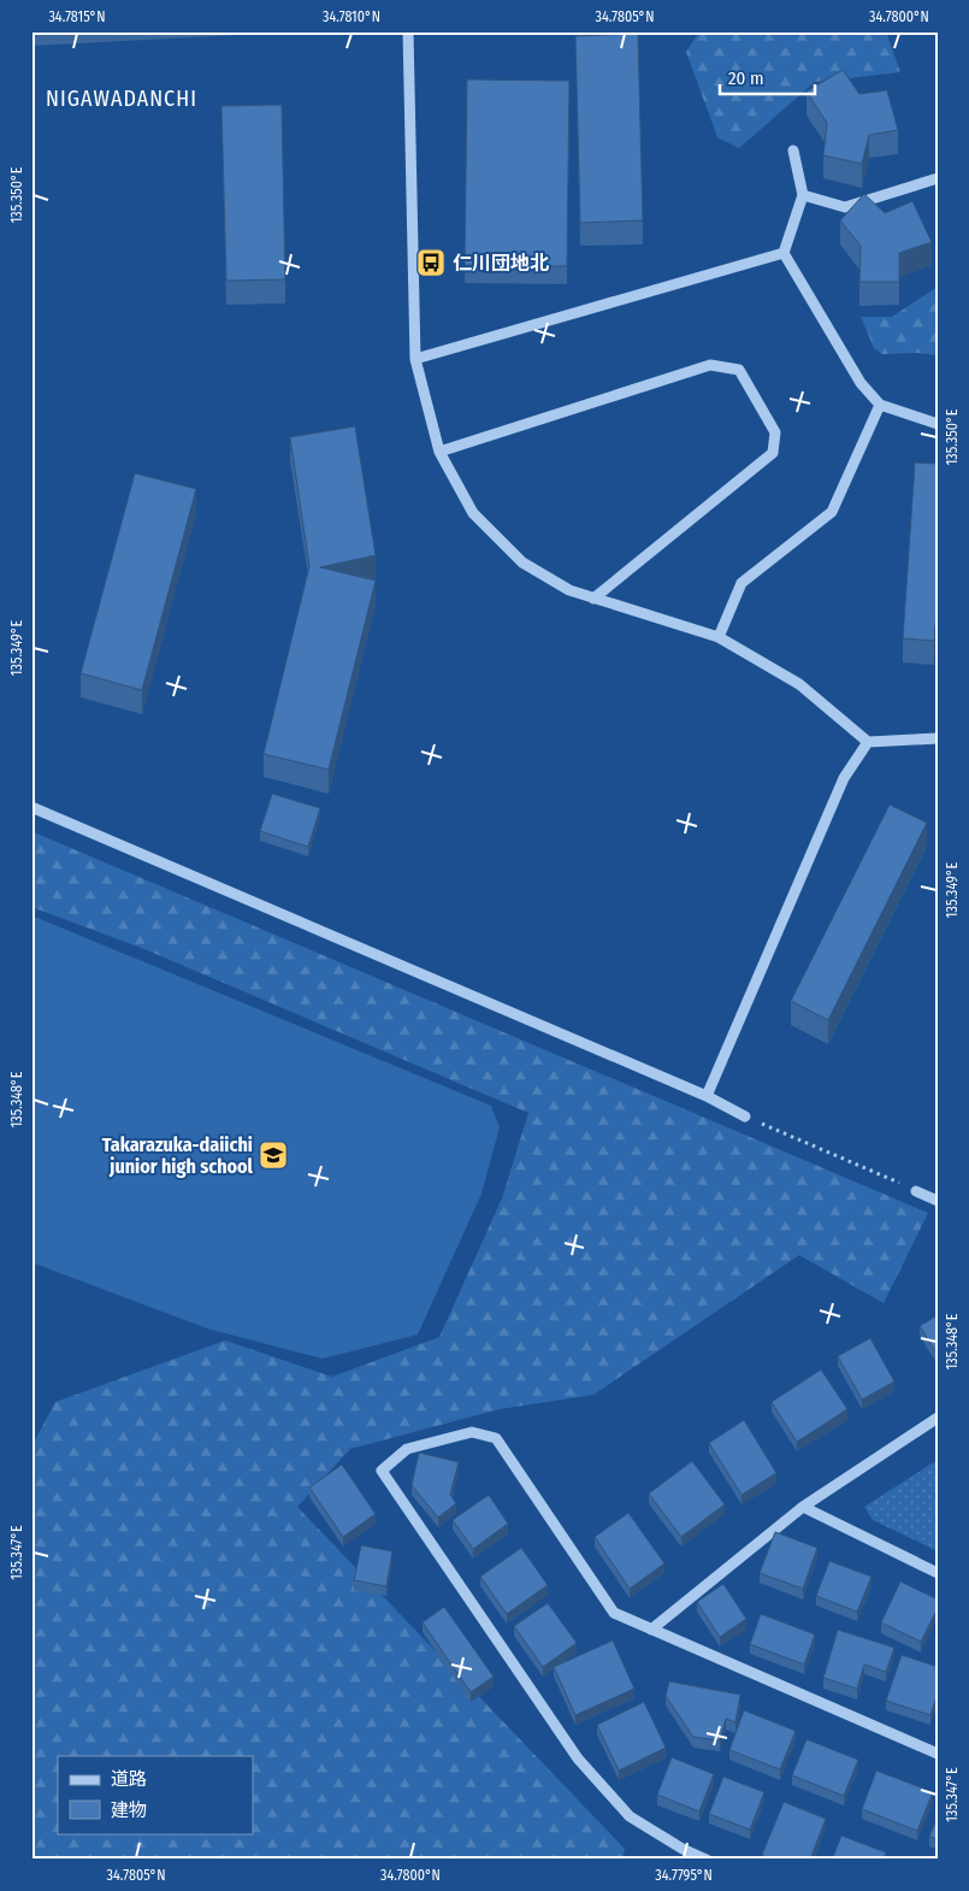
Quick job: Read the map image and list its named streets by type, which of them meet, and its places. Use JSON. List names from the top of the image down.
{
  "districts": ["NIGAWADANCHI"],
  "places": {
    "bus stop": ["仁川団地北"],
    "school or university": ["Takarazuka-daiichi junior high school"]
  },
  "legend": ["道路", "建物"],
  "scale_bar": "20 m",
  "coordinates": [
    "34.7815°N",
    "34.7810°N",
    "34.7805°N",
    "34.7800°N",
    "135.350°E",
    "135.349°E",
    "135.348°E",
    "135.347°E",
    "34.7795°N"
  ]
}
